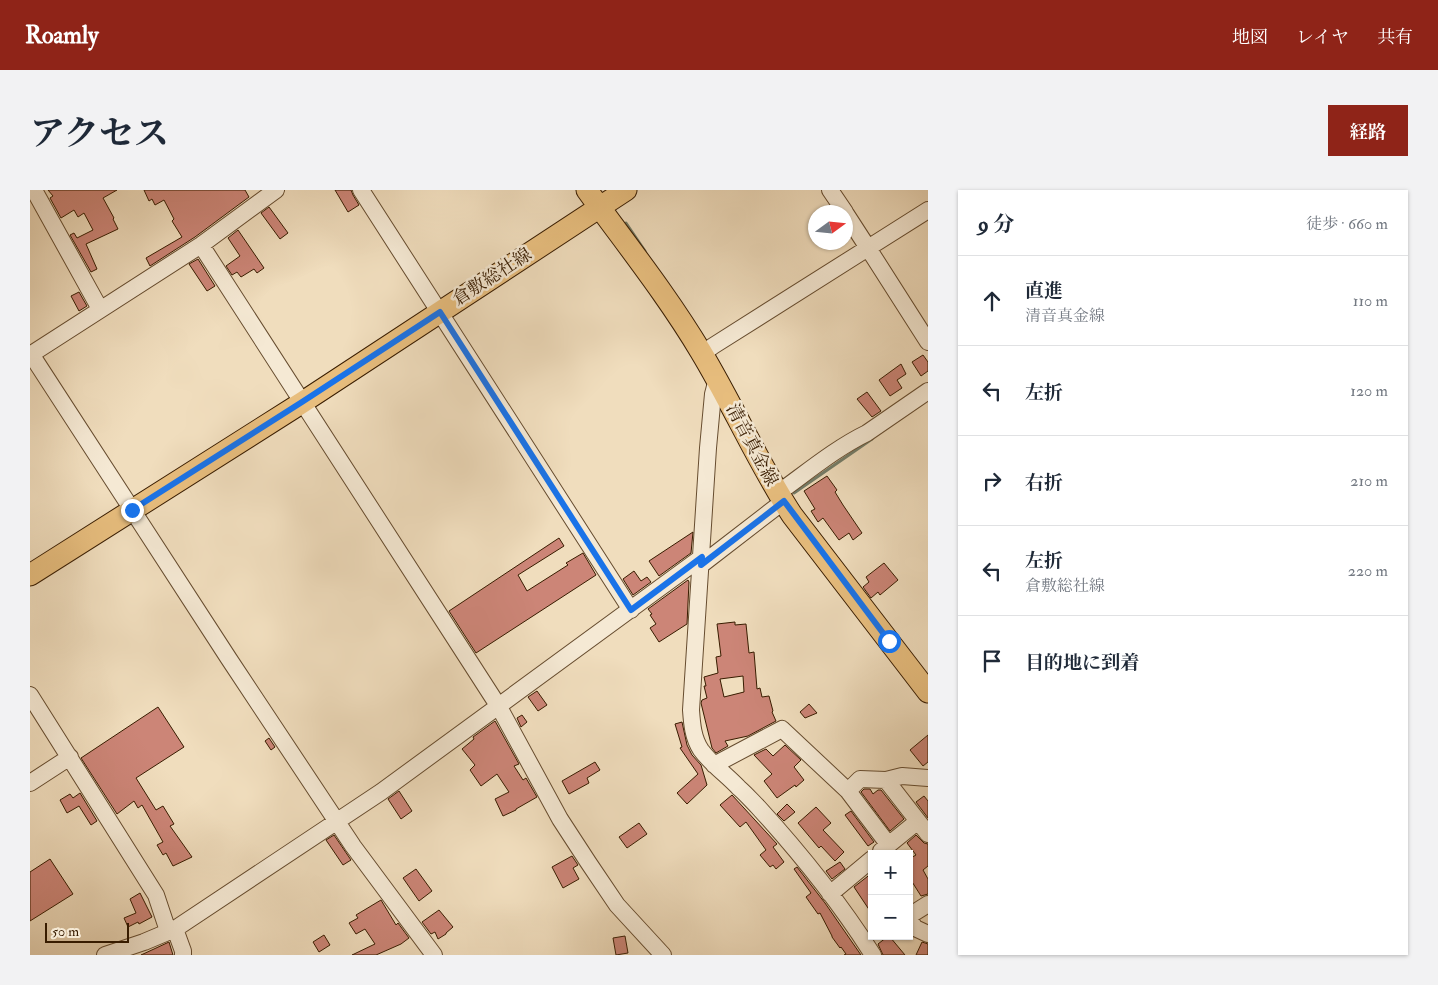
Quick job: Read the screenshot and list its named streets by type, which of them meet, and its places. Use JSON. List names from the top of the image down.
{
  "streets": {
    "main road": ["倉敷総社線", "清音真金線"]
  },
  "crossings": [
    ["倉敷総社線", "清音真金線"]
  ],
  "scale_bar": "50 m",
  "north": "right",
  "page": {
    "header": "Roamly",
    "nav": ["地図", "レイヤ", "共有"],
    "title": "アクセス",
    "buttons": "経路",
    "heading": ["9 分", "徒歩 · 660 m"],
    "list": [
      ["直進", "清音真金線", "110 m"],
      ["左折", "120 m"],
      ["右折", "210 m"],
      ["左折", "倉敷総社線", "220 m"],
      "目的地に到着"
    ],
    "map_buttons": ["+", "−"],
    "scale": "50 m"
  }
}
